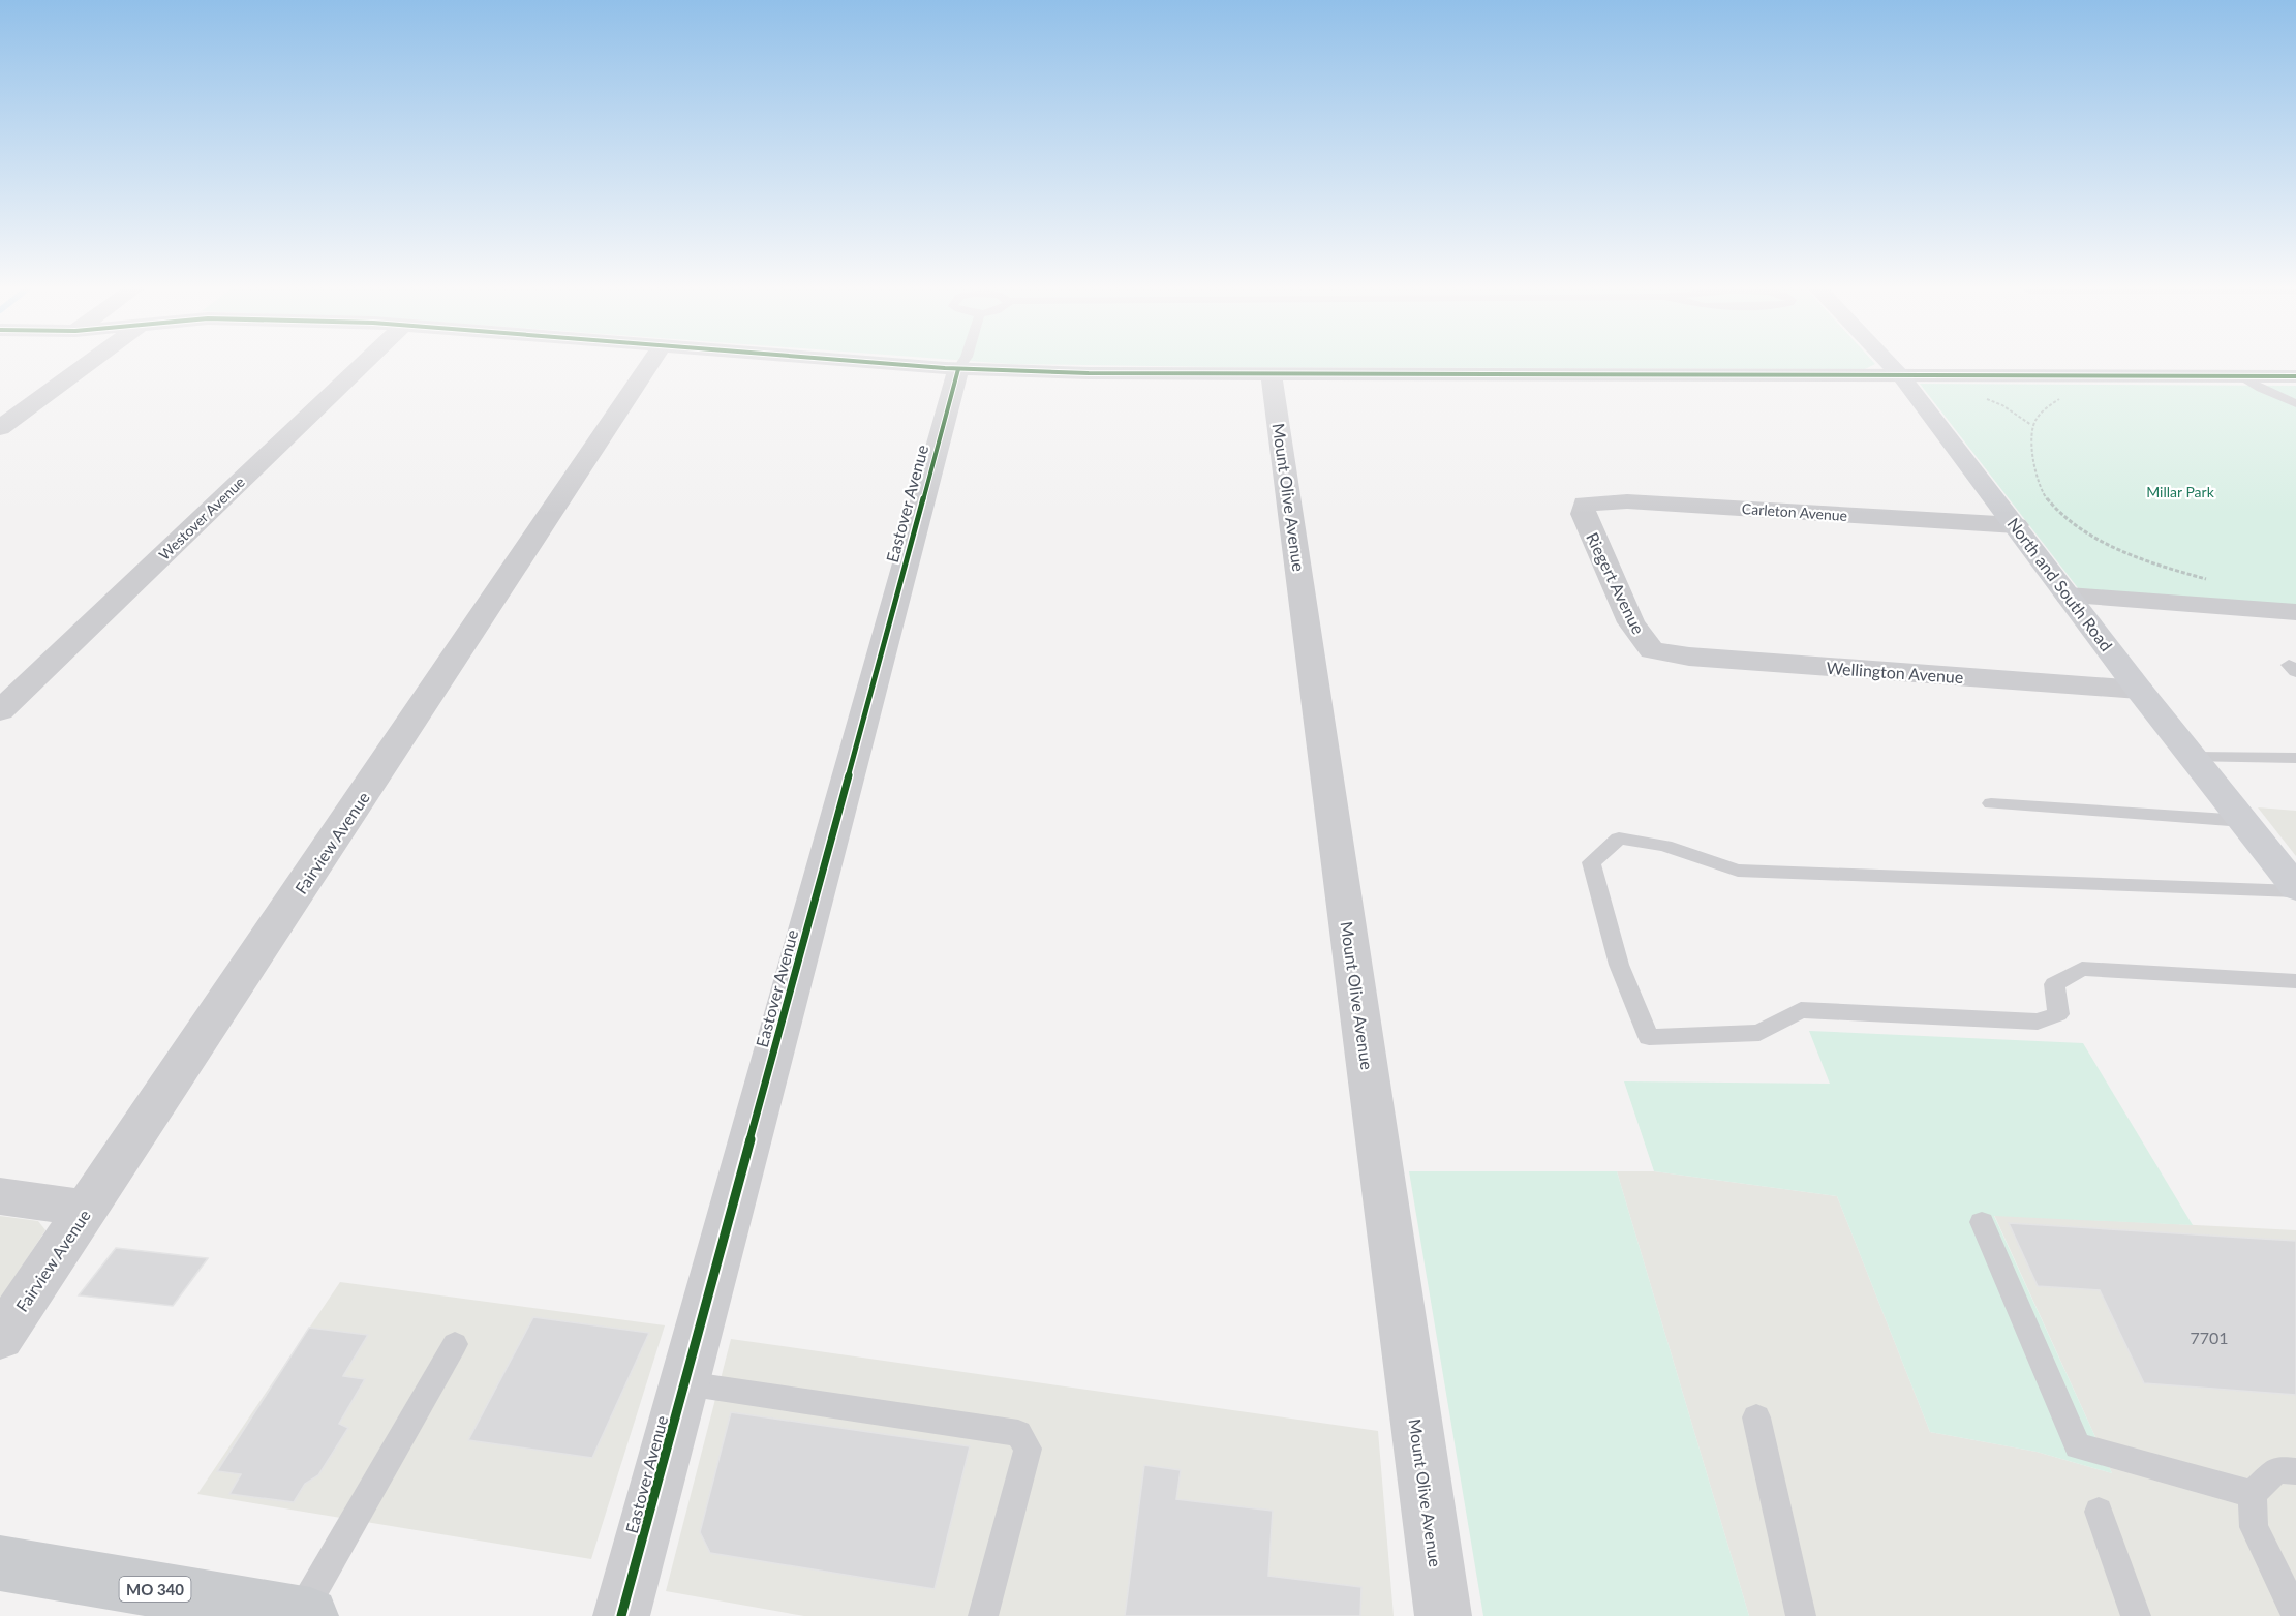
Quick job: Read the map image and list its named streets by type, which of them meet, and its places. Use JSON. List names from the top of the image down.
{
  "streets": {
    "main road": ["MO 340"],
    "street": [
      "Mount Olive Avenue",
      "Eastover Avenue",
      "Carleton Avenue",
      "Westover Avenue",
      "Riegert Avenue",
      "North and South Road",
      "Wellington Avenue",
      "Fairview Avenue"
    ]
  },
  "crossings": [
    ["Carleton Avenue", "Riegert Avenue"],
    ["Carleton Avenue", "North and South Road"],
    ["Riegert Avenue", "Wellington Avenue"],
    ["North and South Road", "Wellington Avenue"]
  ],
  "parks": ["Millar Park"],
  "house_numbers": ["7701"]
}
